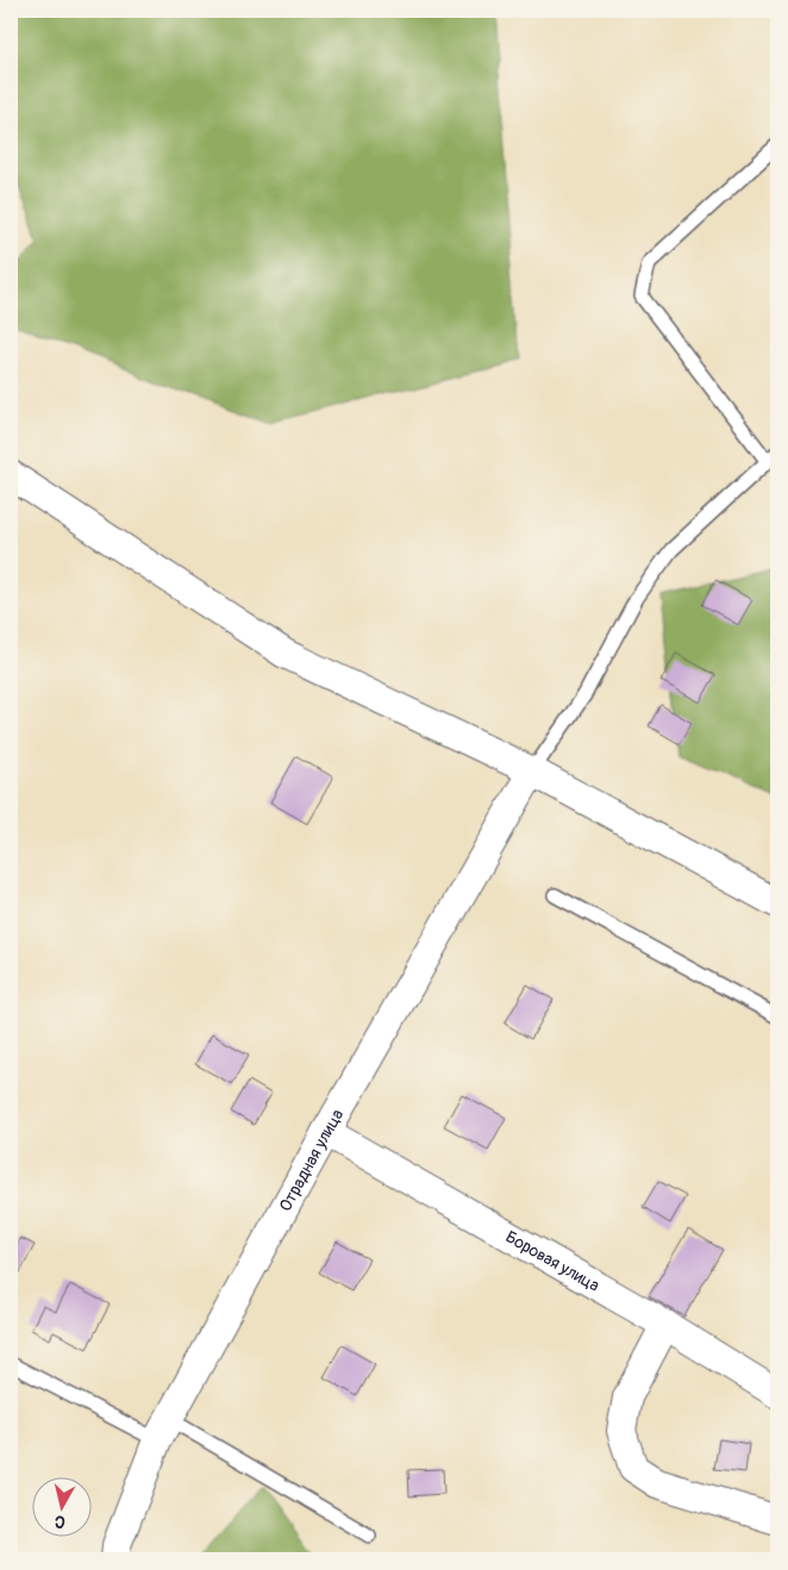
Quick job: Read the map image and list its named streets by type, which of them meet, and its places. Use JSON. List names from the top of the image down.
{
  "streets": {
    "street": ["Отрадная улица", "Боровая улица"]
  },
  "crossings": [
    ["Отрадная улица", "Боровая улица"]
  ],
  "north": "bottom"
}
